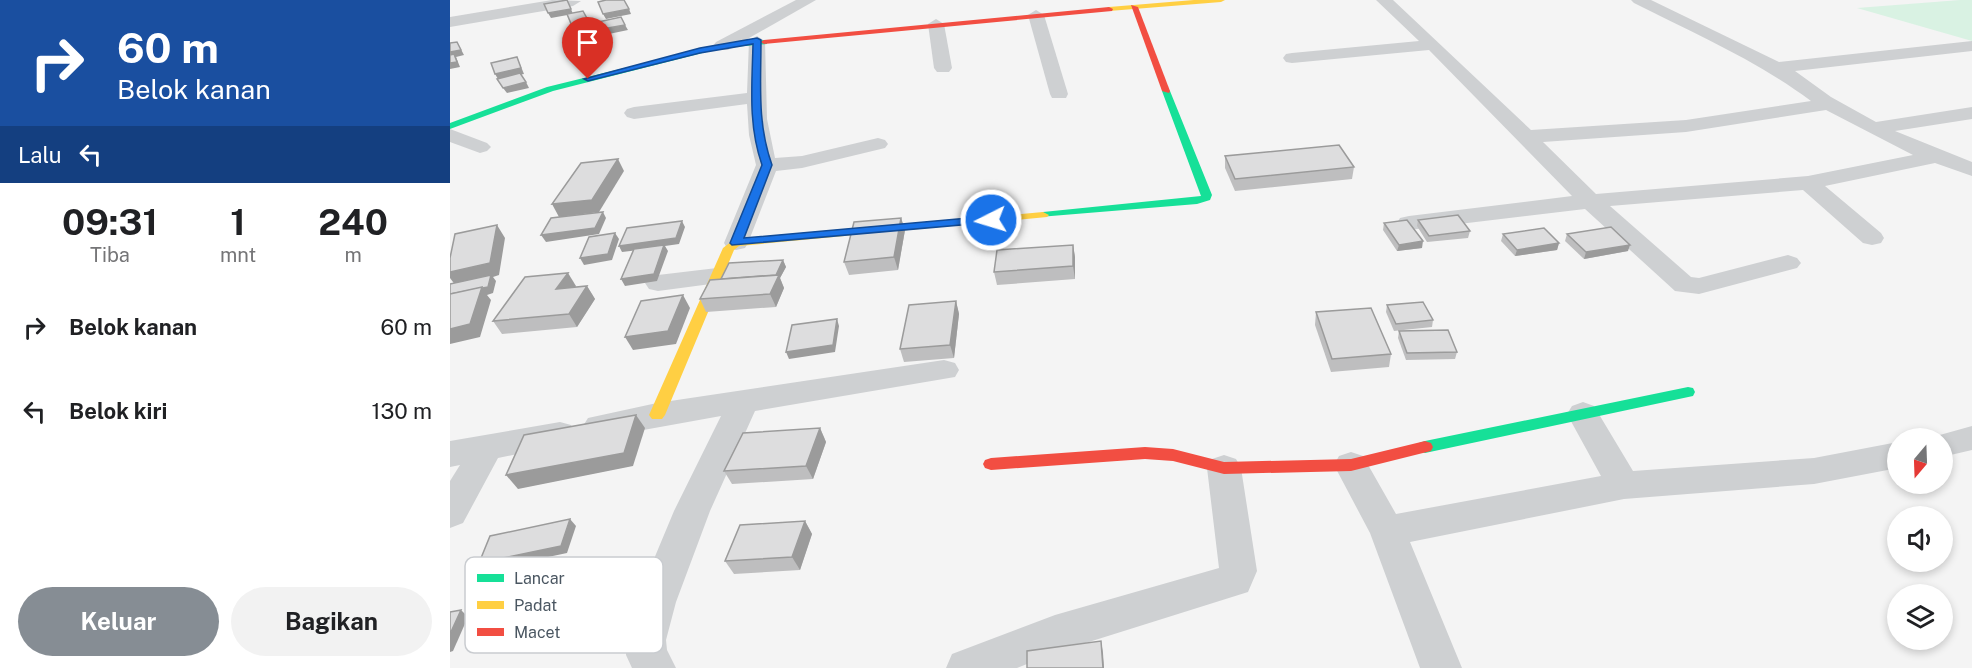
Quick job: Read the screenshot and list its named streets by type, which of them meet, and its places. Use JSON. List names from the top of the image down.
{
  "legend": ["Lancar", "Padat", "Macet"],
  "north": "bottom",
  "page": {
    "turn": ["60 m", "Belok kanan"],
    "then": "Lalu",
    "eta": [
      "09:31",
      "Tiba",
      "1",
      "mnt",
      "240",
      "m"
    ],
    "list": [
      {
        "name": "Belok kanan",
        "value": "60 m"
      },
      {
        "name": "Belok kiri",
        "value": "130 m"
      }
    ],
    "buttons": ["Keluar", "Bagikan"]
  }
}
